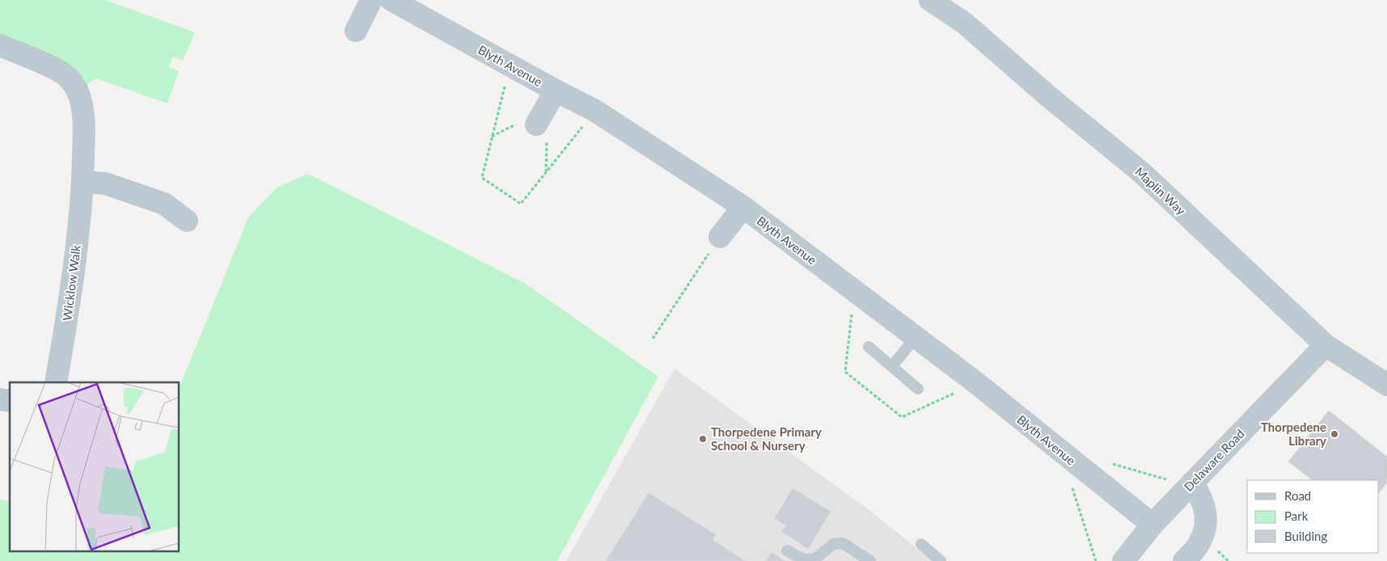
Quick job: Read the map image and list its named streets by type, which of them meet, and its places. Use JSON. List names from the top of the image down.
{
  "streets": {
    "street": [
      "Blyth Avenue",
      "Maplin Way",
      "Wicklow Walk",
      "Delaware Road"
    ]
  },
  "crossings": [
    ["Blyth Avenue", "Delaware Road"],
    ["Maplin Way", "Delaware Road"]
  ],
  "places": ["Thorpedene Library", "Thorpedene Primary School & Nursery"],
  "legend": ["Road", "Park", "Building"]
}
